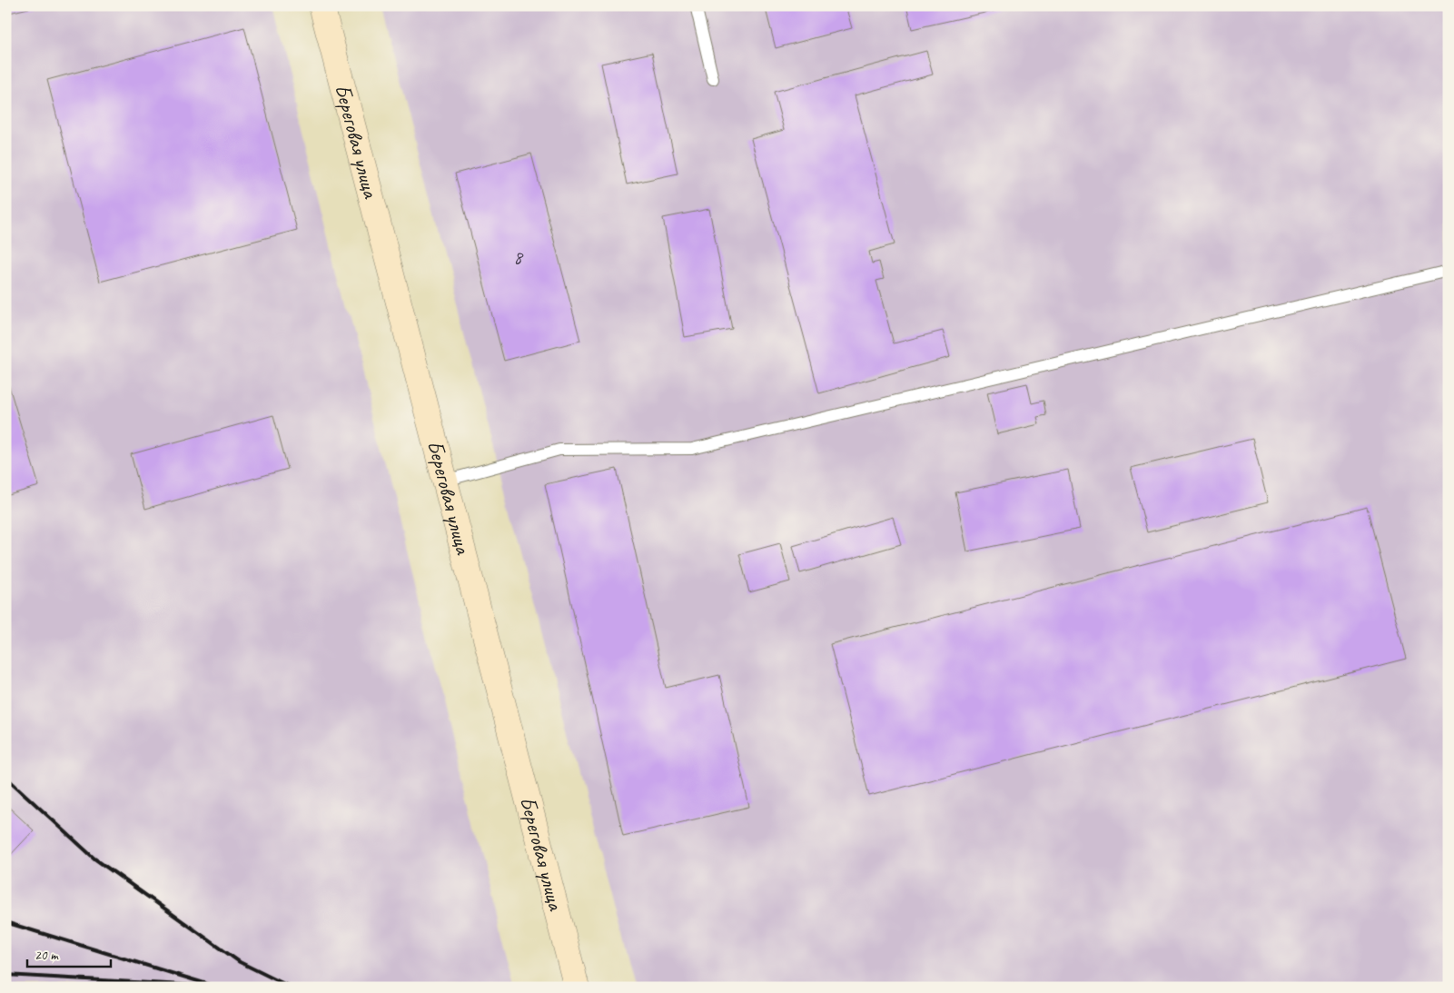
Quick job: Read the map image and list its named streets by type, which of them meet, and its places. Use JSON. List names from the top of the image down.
{
  "streets": {
    "street": ["Береговая улица"]
  },
  "house_numbers": ["8"],
  "scale_bar": "20 m"
}
